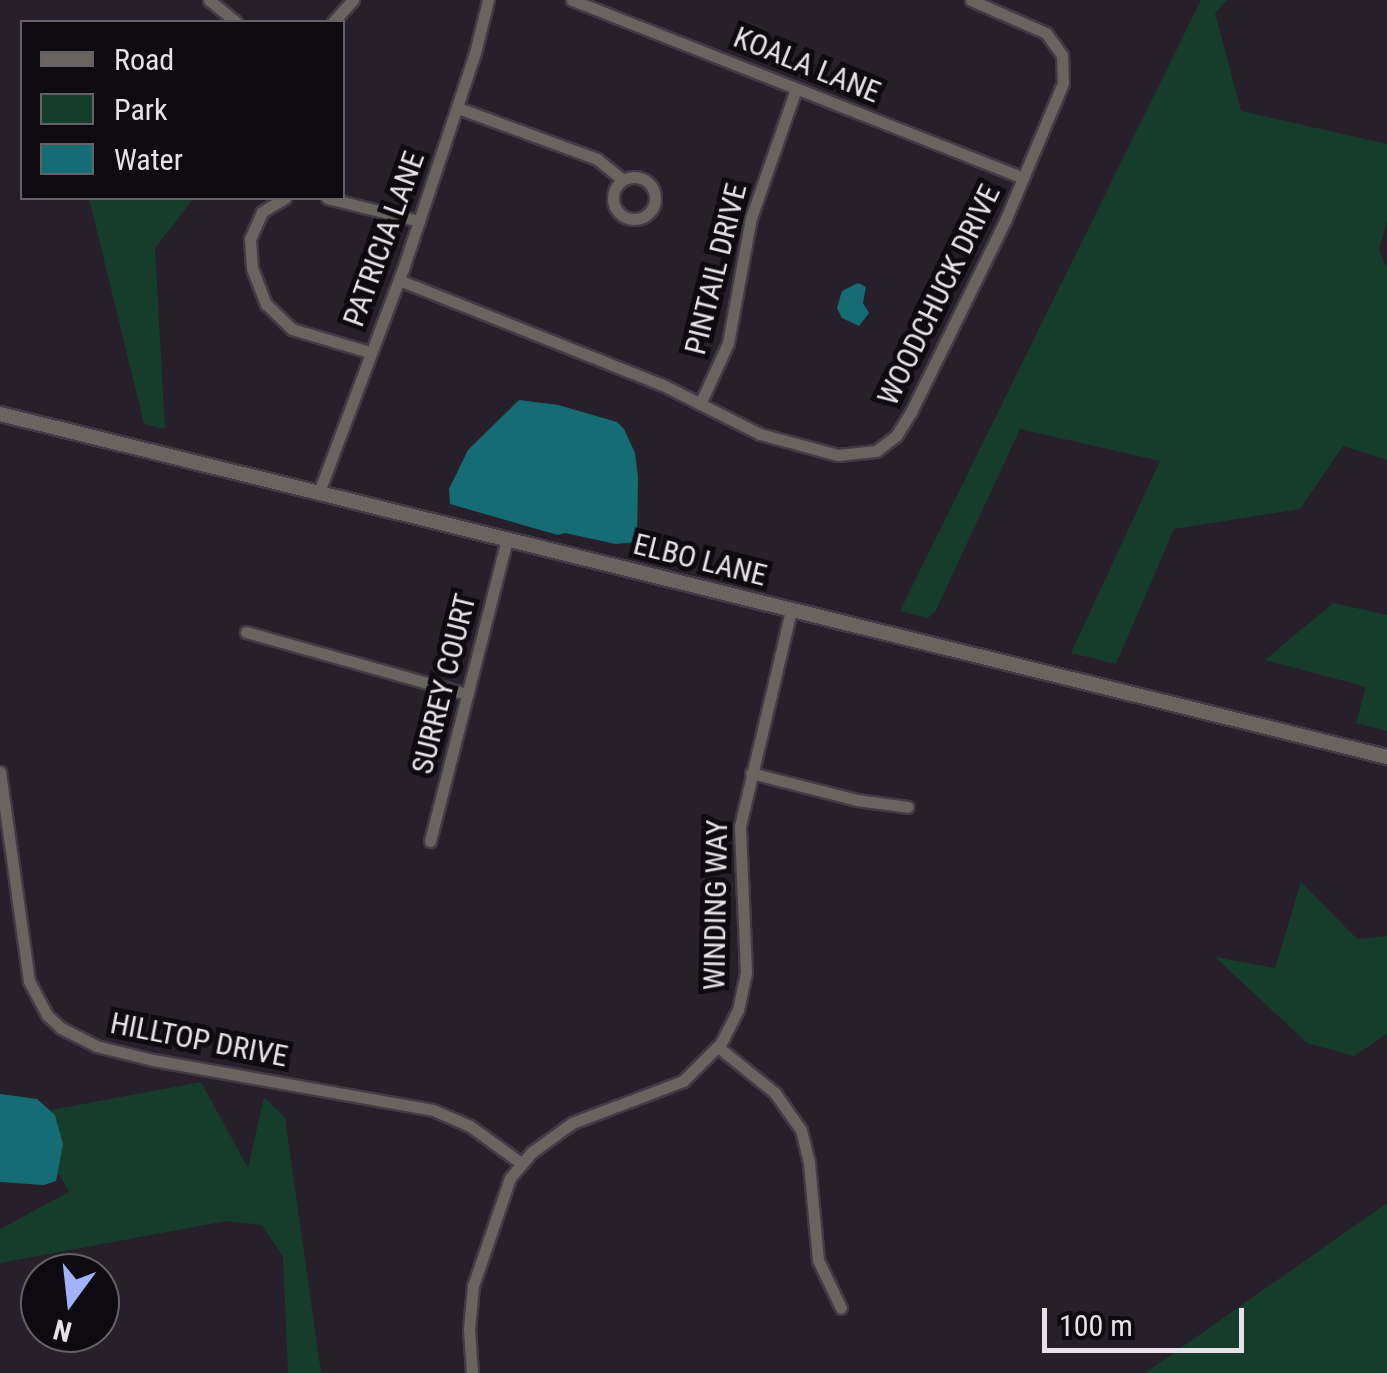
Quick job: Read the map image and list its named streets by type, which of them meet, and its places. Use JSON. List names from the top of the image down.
{
  "streets": {
    "street": [
      "KOALA LANE",
      "PATRICIA LANE",
      "PINTAIL DRIVE",
      "WOODCHUCK DRIVE",
      "ELBO LANE",
      "SURREY COURT",
      "WINDING WAY",
      "HILLTOP DRIVE"
    ]
  },
  "crossings": [
    ["KOALA LANE", "PINTAIL DRIVE"],
    ["KOALA LANE", "WOODCHUCK DRIVE"],
    ["PATRICIA LANE", "WOODCHUCK DRIVE"],
    ["PATRICIA LANE", "ELBO LANE"],
    ["PINTAIL DRIVE", "WOODCHUCK DRIVE"],
    ["ELBO LANE", "SURREY COURT"],
    ["ELBO LANE", "WINDING WAY"],
    ["WINDING WAY", "HILLTOP DRIVE"]
  ],
  "legend": ["Road", "Park", "Water"],
  "scale_bar": "100 m",
  "north": "bottom"
}
